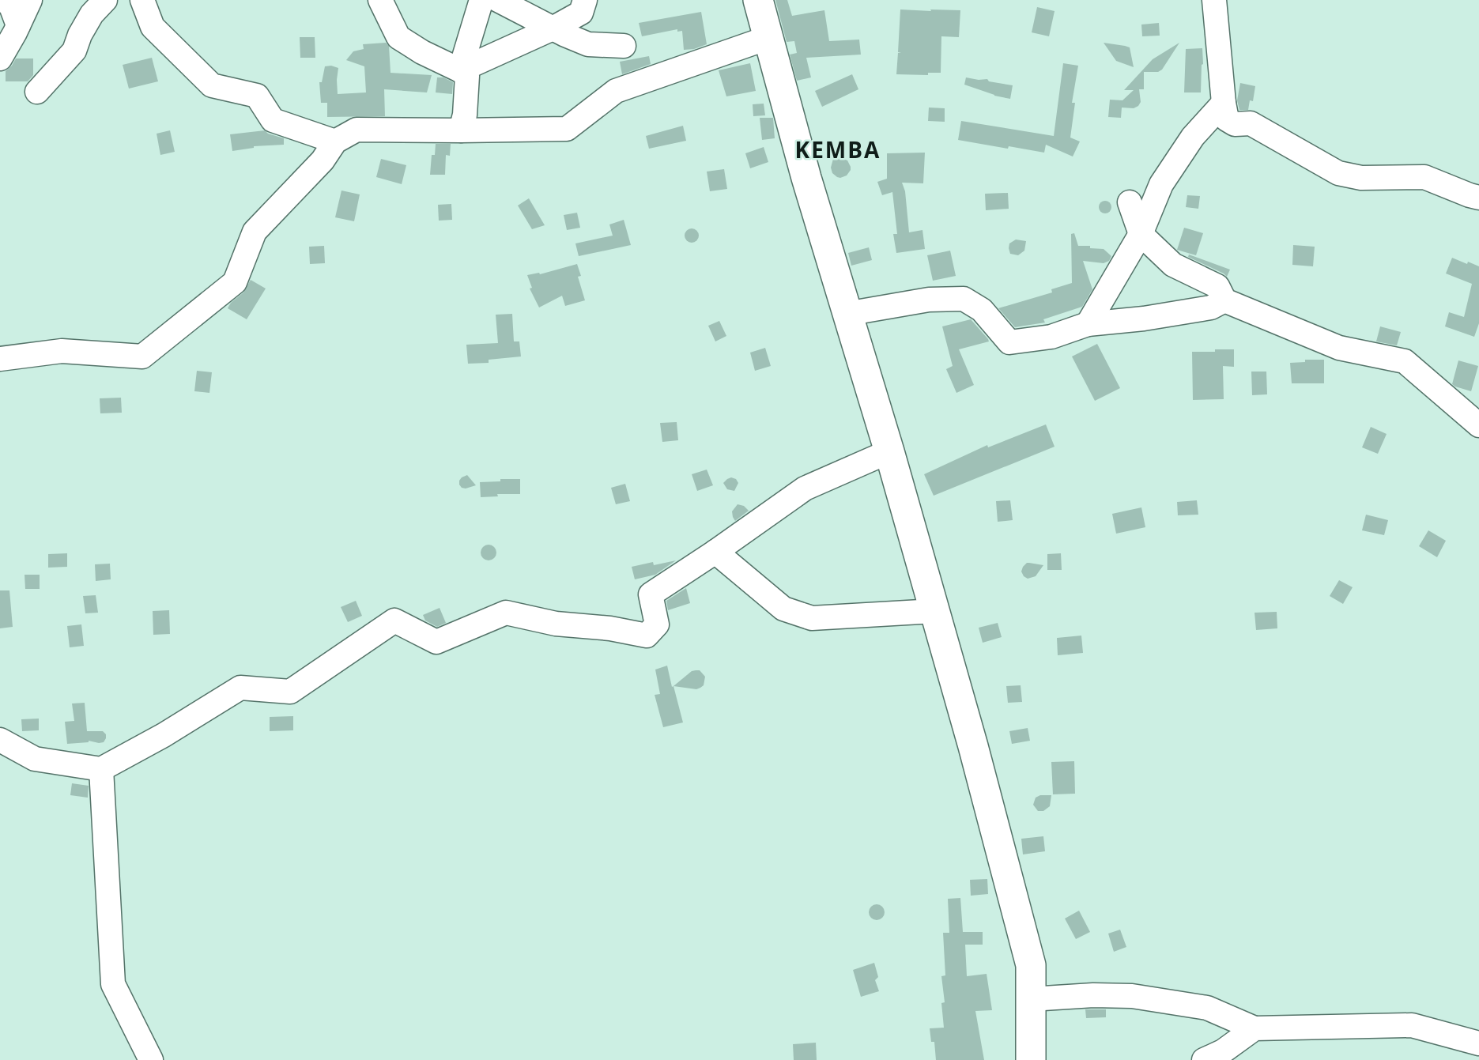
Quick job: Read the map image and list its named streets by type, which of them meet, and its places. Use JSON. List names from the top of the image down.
{
  "districts": ["KEMBA"]
}
